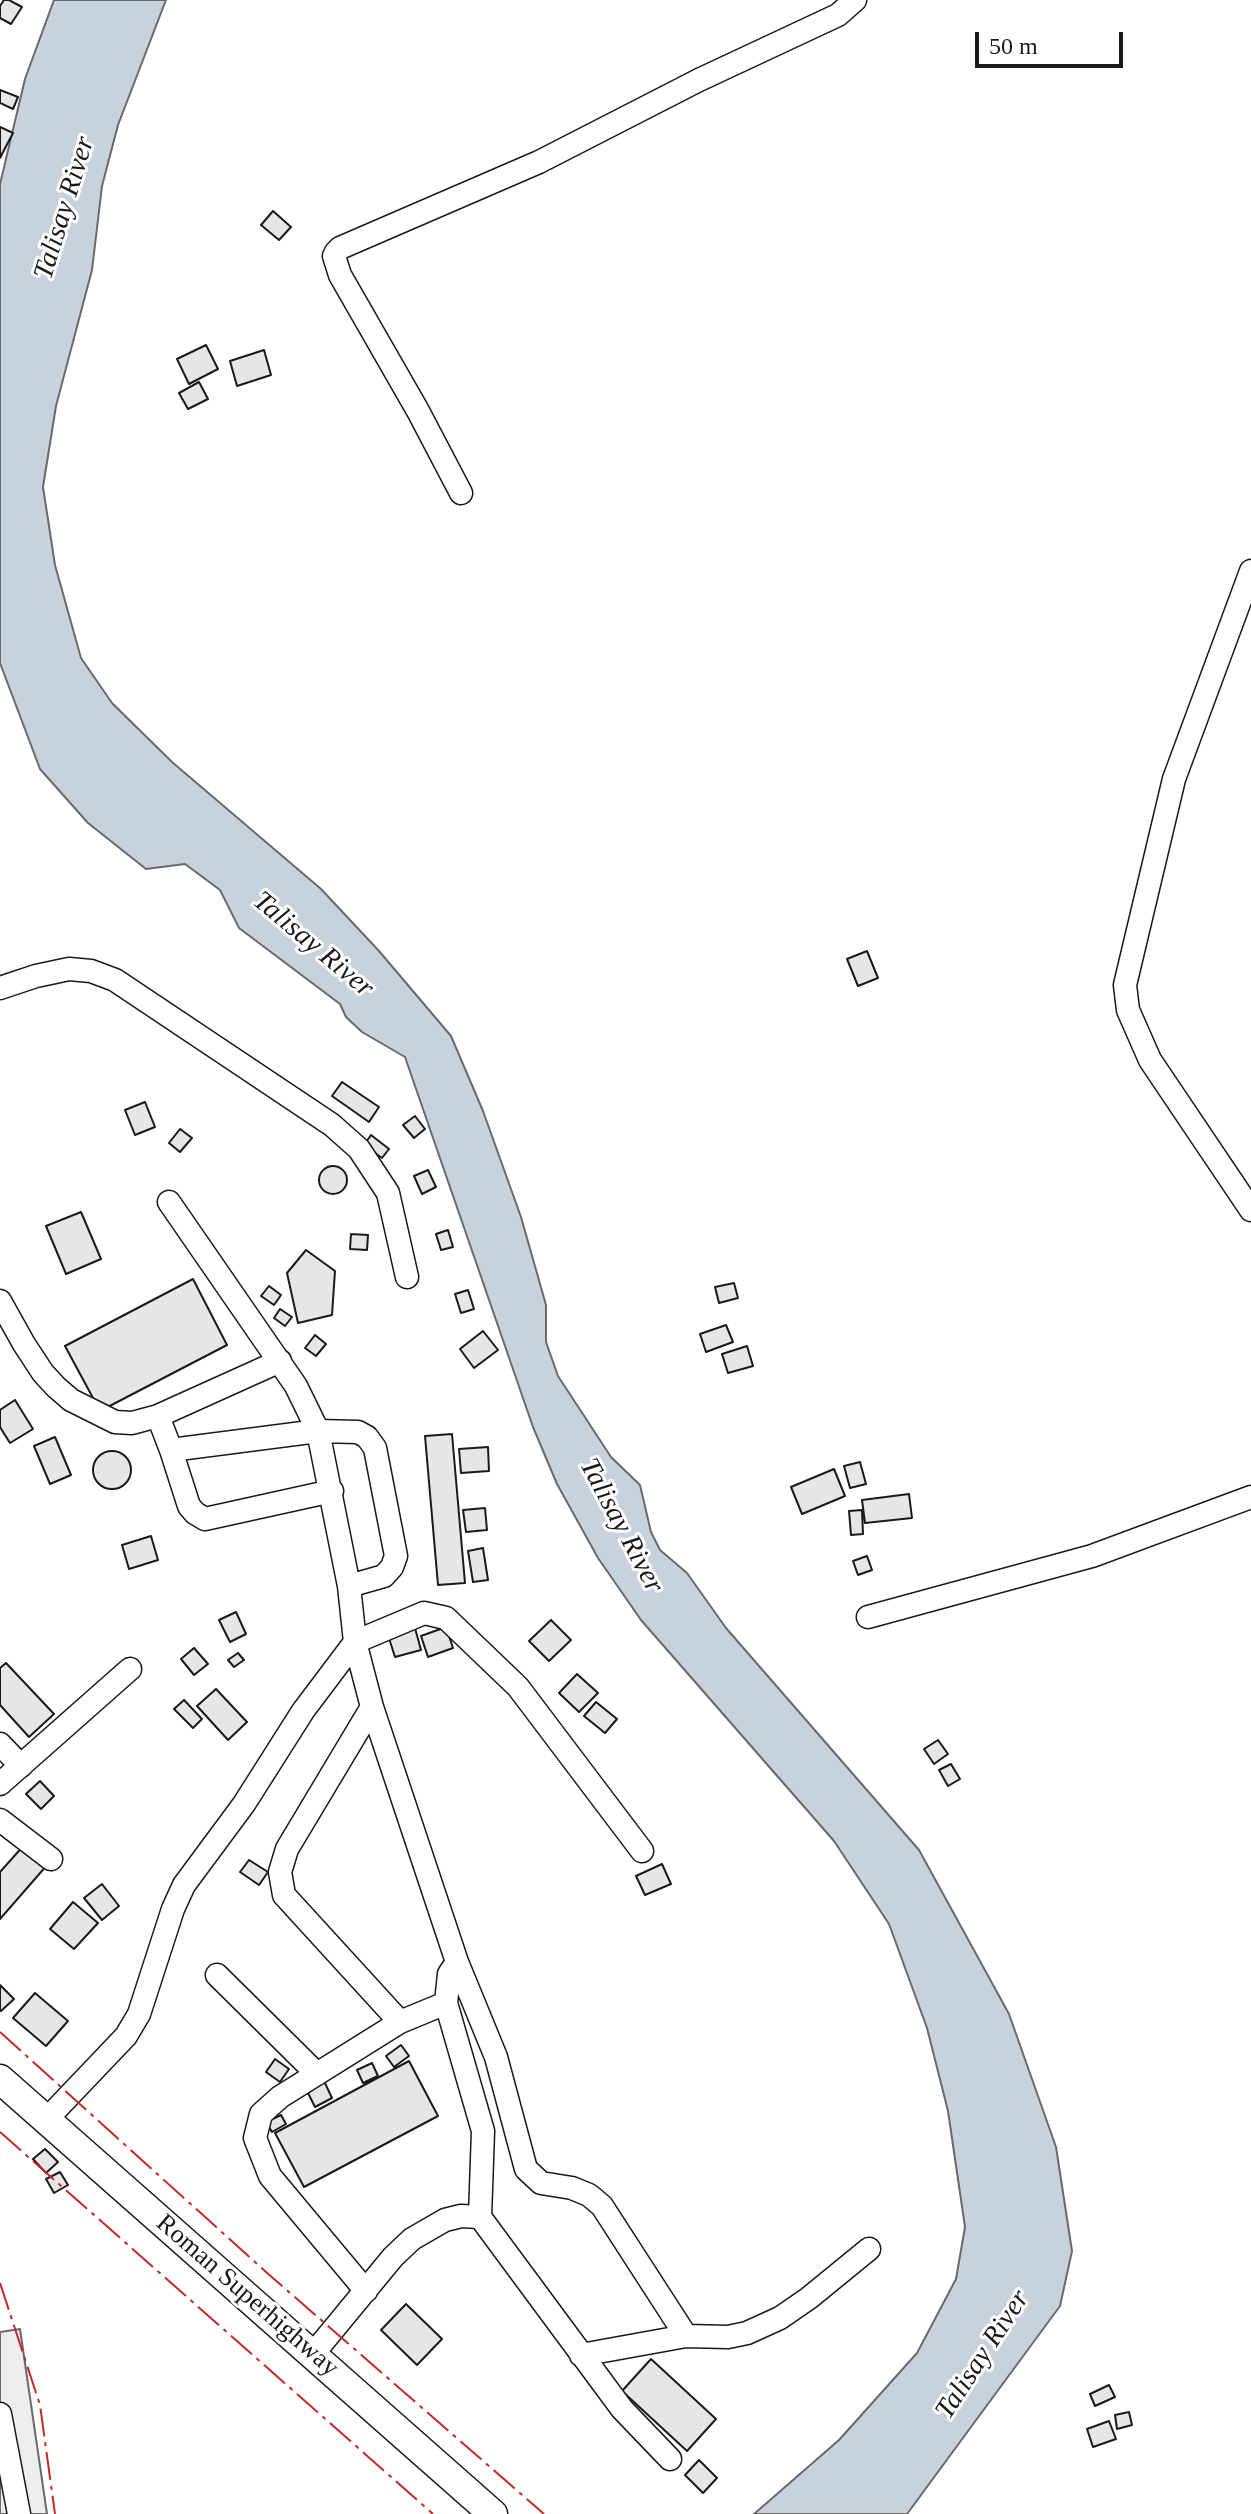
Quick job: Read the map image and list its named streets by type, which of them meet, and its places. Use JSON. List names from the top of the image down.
{
  "streets": {
    "main road": ["Roman Superhighway"]
  },
  "water": ["Talisay River"],
  "scale_bar": "50 m"
}
